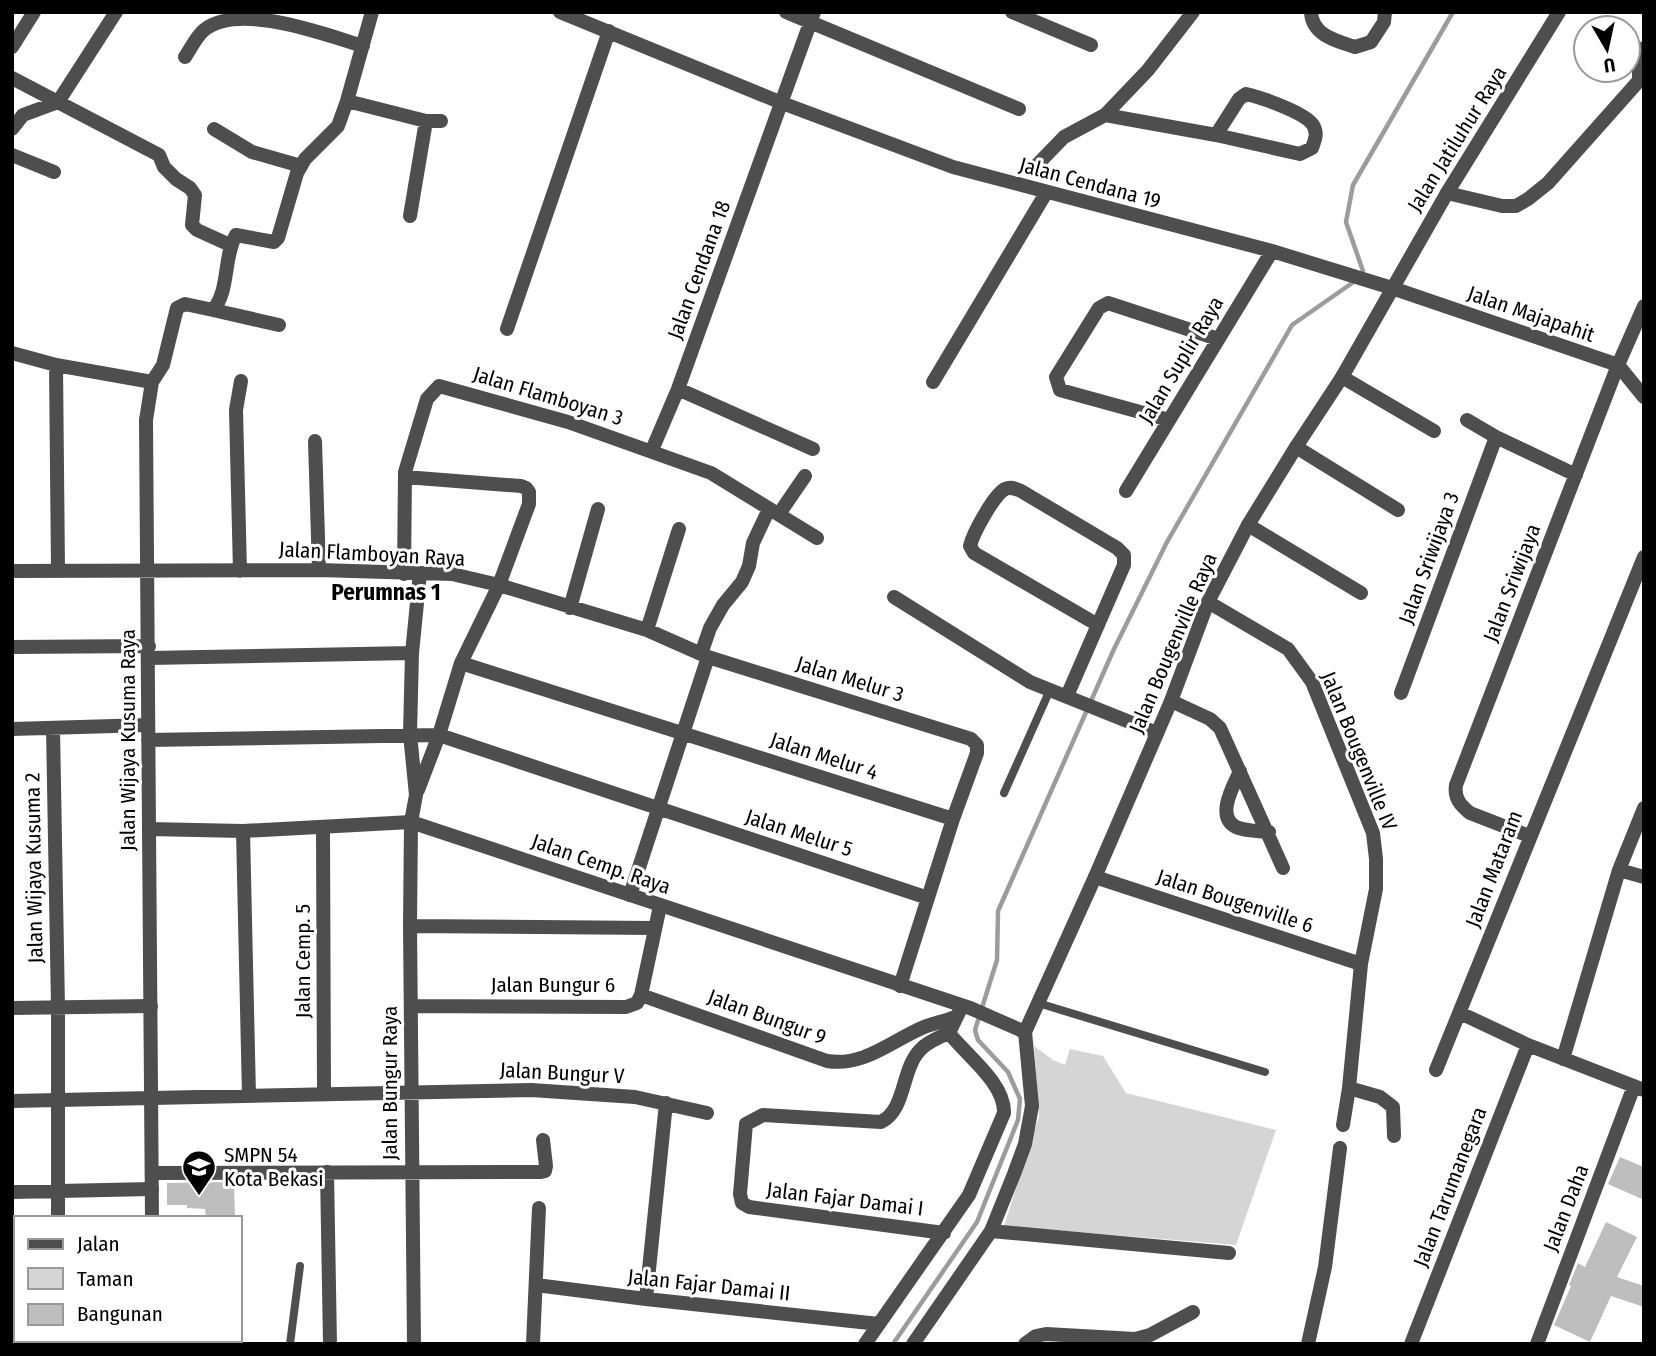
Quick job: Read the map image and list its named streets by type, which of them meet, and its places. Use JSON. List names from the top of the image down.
{
  "streets": {
    "street": [
      "Jalan Jatiluhur Raya",
      "Jalan Cendana 19",
      "Jalan Cendana 18",
      "Jalan Majapahit",
      "Jalan Suplir Raya",
      "Jalan Flamboyan 3",
      "Jalan Flamboyan Raya",
      "Jalan Sriwijaya 3",
      "Jalan Sriwijaya",
      "Jalan Bougenville Raya",
      "Jalan Melur 3",
      "Jalan Wijaya Kusuma Raya",
      "Jalan Bougenville IV",
      "Jalan Melur 4",
      "Jalan Melur 5",
      "Jalan Cemp. Raya",
      "Jalan Wijaya Kusuma 2",
      "Jalan Mataram",
      "Jalan Bougenville 6",
      "Jalan Cemp. 5",
      "Jalan Bungur 6",
      "Jalan Bungur 9",
      "Jalan Bungur V",
      "Jalan Bungur Raya",
      "Jalan Tarumanegara",
      "Jalan Fajar Damai I",
      "Jalan Daha",
      "Jalan Fajar Damai II"
    ]
  },
  "crossings": [
    ["Jalan Jatiluhur Raya", "Jalan Cendana 19"],
    ["Jalan Jatiluhur Raya", "Jalan Majapahit"],
    ["Jalan Jatiluhur Raya", "Jalan Bougenville Raya"],
    ["Jalan Cendana 19", "Jalan Cendana 18"],
    ["Jalan Cendana 19", "Jalan Majapahit"],
    ["Jalan Cendana 19", "Jalan Suplir Raya"],
    ["Jalan Cendana 19", "Jalan Bougenville Raya"],
    ["Jalan Cendana 18", "Jalan Flamboyan 3"],
    ["Jalan Majapahit", "Jalan Sriwijaya"],
    ["Jalan Majapahit", "Jalan Bougenville Raya"],
    ["Jalan Flamboyan 3", "Jalan Flamboyan Raya"],
    ["Jalan Flamboyan Raya", "Jalan Melur 3"],
    ["Jalan Flamboyan Raya", "Jalan Wijaya Kusuma Raya"],
    ["Jalan Sriwijaya", "Jalan Mataram"],
    ["Jalan Bougenville Raya", "Jalan Bougenville IV"],
    ["Jalan Bougenville Raya", "Jalan Cemp. Raya"],
    ["Jalan Bougenville Raya", "Jalan Bougenville 6"],
    ["Jalan Melur 3", "Jalan Melur 4"],
    ["Jalan Wijaya Kusuma Raya", "Jalan Melur 5"],
    ["Jalan Wijaya Kusuma Raya", "Jalan Cemp. Raya"],
    ["Jalan Wijaya Kusuma Raya", "Jalan Bungur V"],
    ["Jalan Bougenville IV", "Jalan Bougenville 6"],
    ["Jalan Melur 5", "Jalan Wijaya Kusuma 2"],
    ["Jalan Cemp. Raya", "Jalan Cemp. 5"],
    ["Jalan Cemp. Raya", "Jalan Bungur 6"],
    ["Jalan Cemp. Raya", "Jalan Bungur 9"],
    ["Jalan Cemp. Raya", "Jalan Bungur Raya"],
    ["Jalan Wijaya Kusuma 2", "Jalan Bungur V"],
    ["Jalan Cemp. 5", "Jalan Bungur V"],
    ["Jalan Bungur 6", "Jalan Bungur 9"],
    ["Jalan Bungur 6", "Jalan Bungur Raya"],
    ["Jalan Bungur V", "Jalan Bungur Raya"]
  ],
  "districts": ["Perumnas 1"],
  "places": {
    "school or university": ["SMPN 54 Kota Bekasi"]
  },
  "legend": ["Jalan", "Taman", "Bangunan"],
  "north": "bottom"
}
